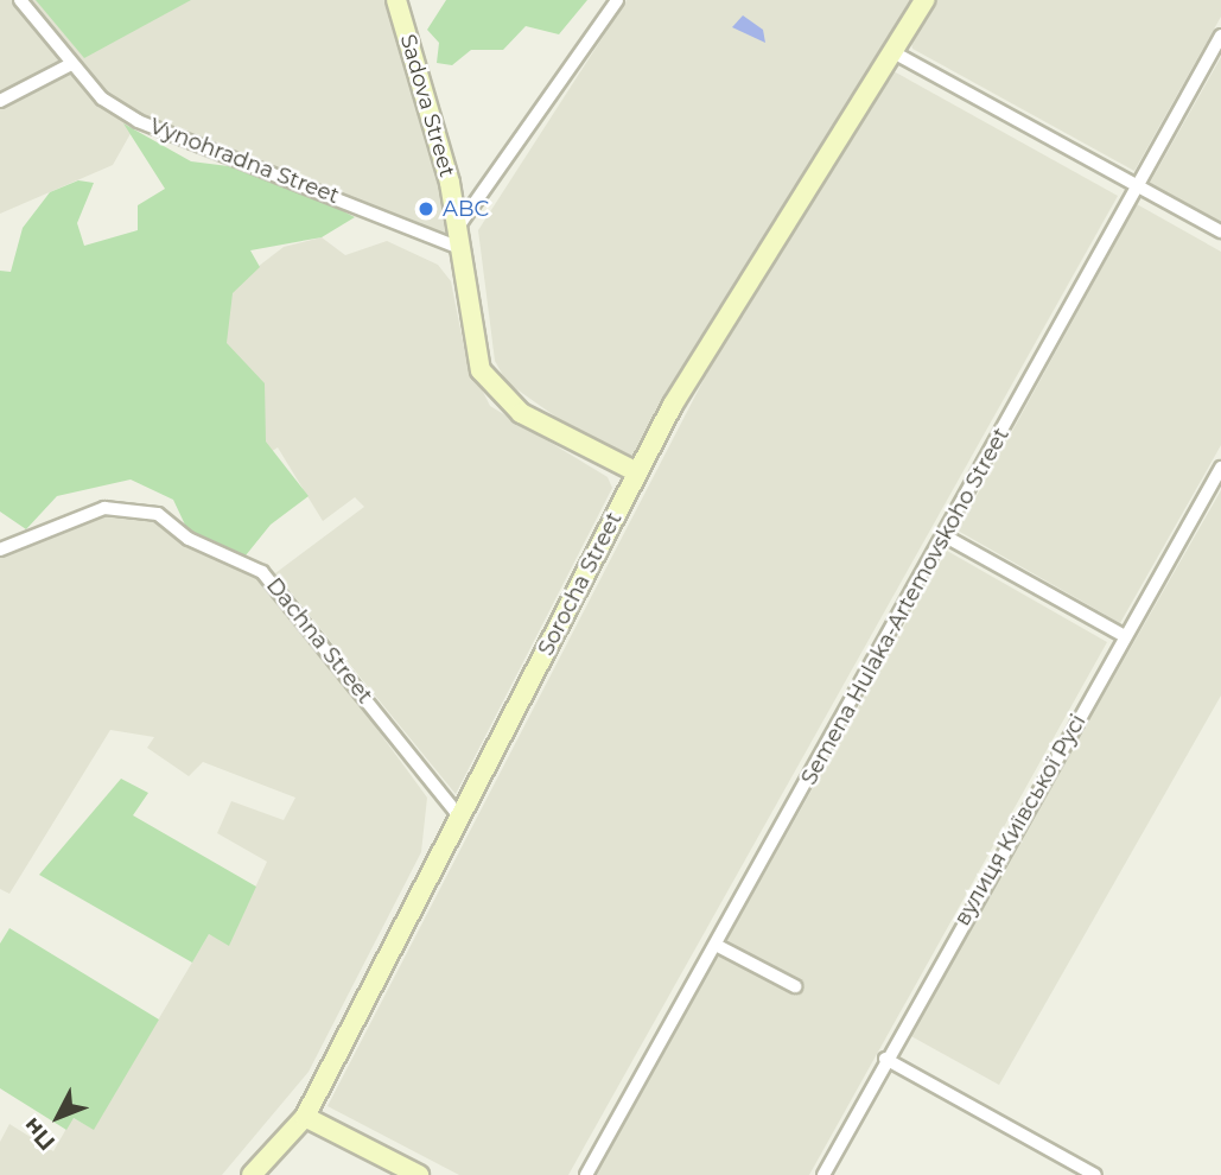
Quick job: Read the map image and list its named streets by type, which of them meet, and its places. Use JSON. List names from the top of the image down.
{
  "streets": {
    "main road": ["Sadova Street", "Sorocha Street"],
    "street": [
      "Vynohradna Street",
      "Semena Hulaka-Artemovskoho Street",
      "Dachna Street",
      "вулиця Київської Русі"
    ]
  },
  "crossings": [
    ["Sadova Street", "Vynohradna Street"],
    ["Sadova Street", "Sorocha Street"],
    ["Sorocha Street", "Dachna Street"]
  ],
  "places": ["ABC"],
  "north": "bottom left"
}
